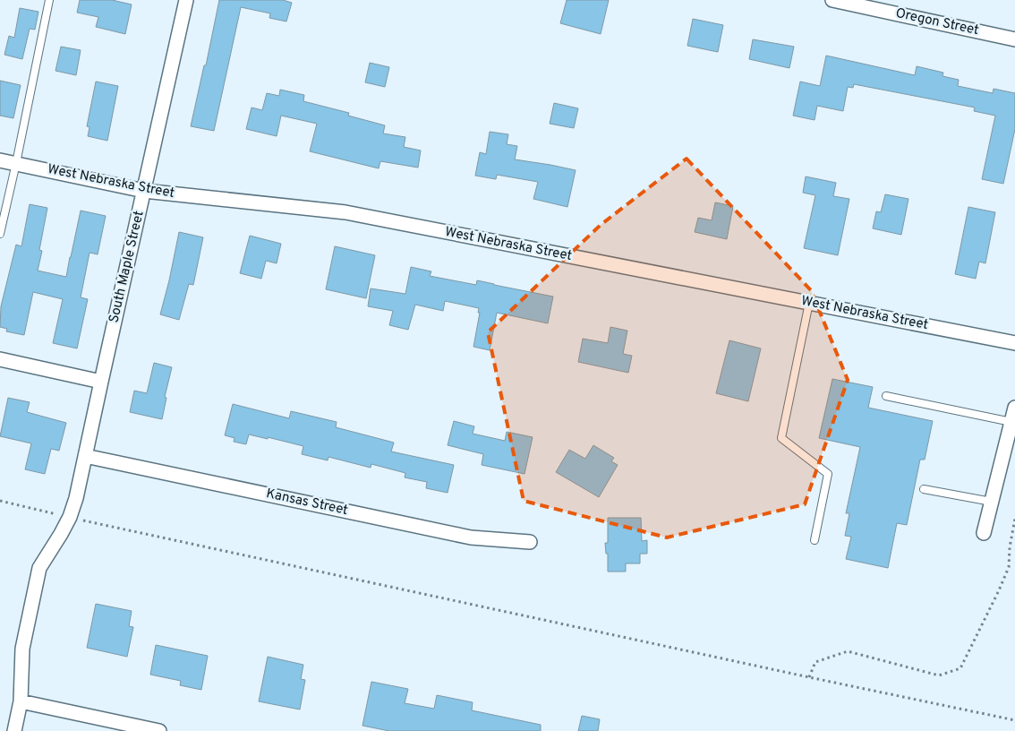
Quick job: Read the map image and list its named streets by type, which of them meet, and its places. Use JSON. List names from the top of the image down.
{
  "streets": {
    "street": [
      "Oregon Street",
      "West Nebraska Street",
      "South Maple Street",
      "Kansas Street"
    ]
  },
  "crossings": [
    ["West Nebraska Street", "South Maple Street"],
    ["South Maple Street", "Kansas Street"]
  ]
}
